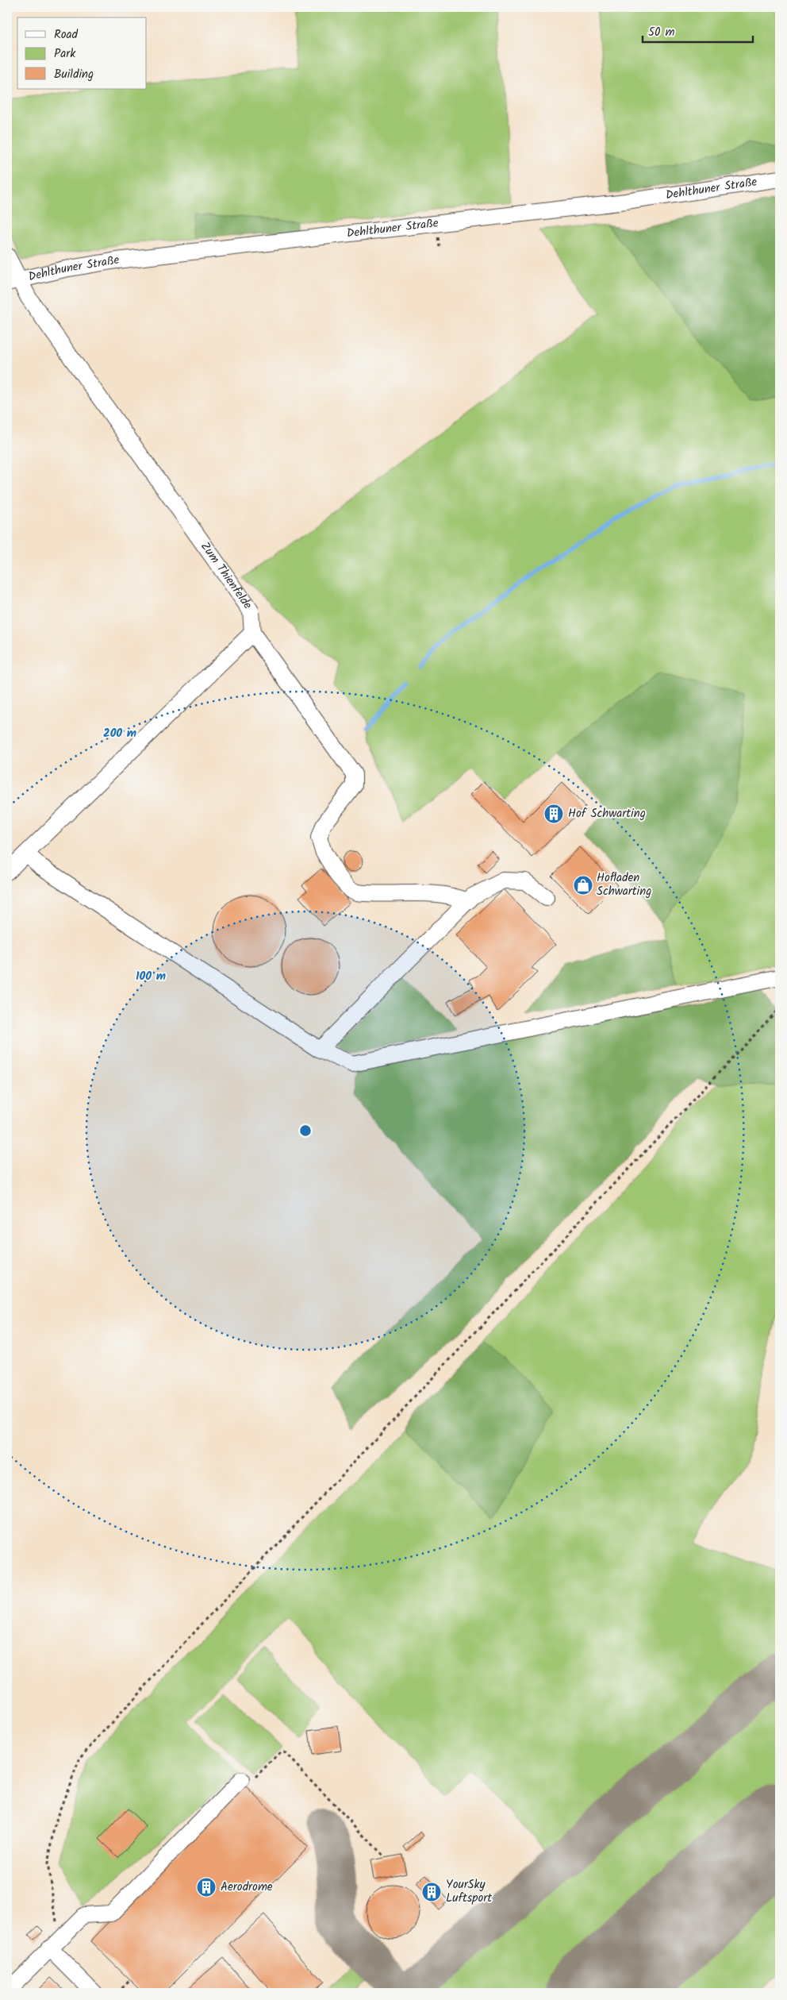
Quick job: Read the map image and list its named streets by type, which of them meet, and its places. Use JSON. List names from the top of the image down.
{
  "streets": {
    "street": ["Dehlthuner Straße", "Zum Thienfelde"]
  },
  "crossings": [
    ["Dehlthuner Straße", "Zum Thienfelde"]
  ],
  "places": {
    "building": ["Hof Schwarting", "Aerodrome", "YourSky Luftsport"],
    "shop": ["Hofladen Schwarting"]
  },
  "legend": ["Road", "Park", "Building"],
  "scale_bar": "50 m",
  "rings": ["200 m", "100 m"]
}
